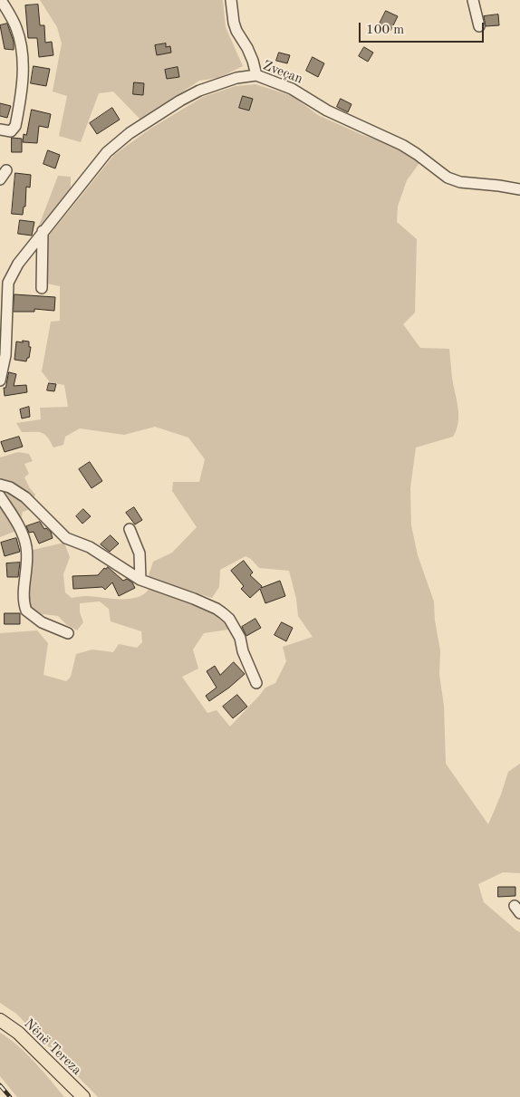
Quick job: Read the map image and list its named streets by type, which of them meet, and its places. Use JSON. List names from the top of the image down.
{
  "streets": {
    "main road": ["Nënë Tereza"],
    "street": ["Zveçan"]
  },
  "scale_bar": "100 m"
}
